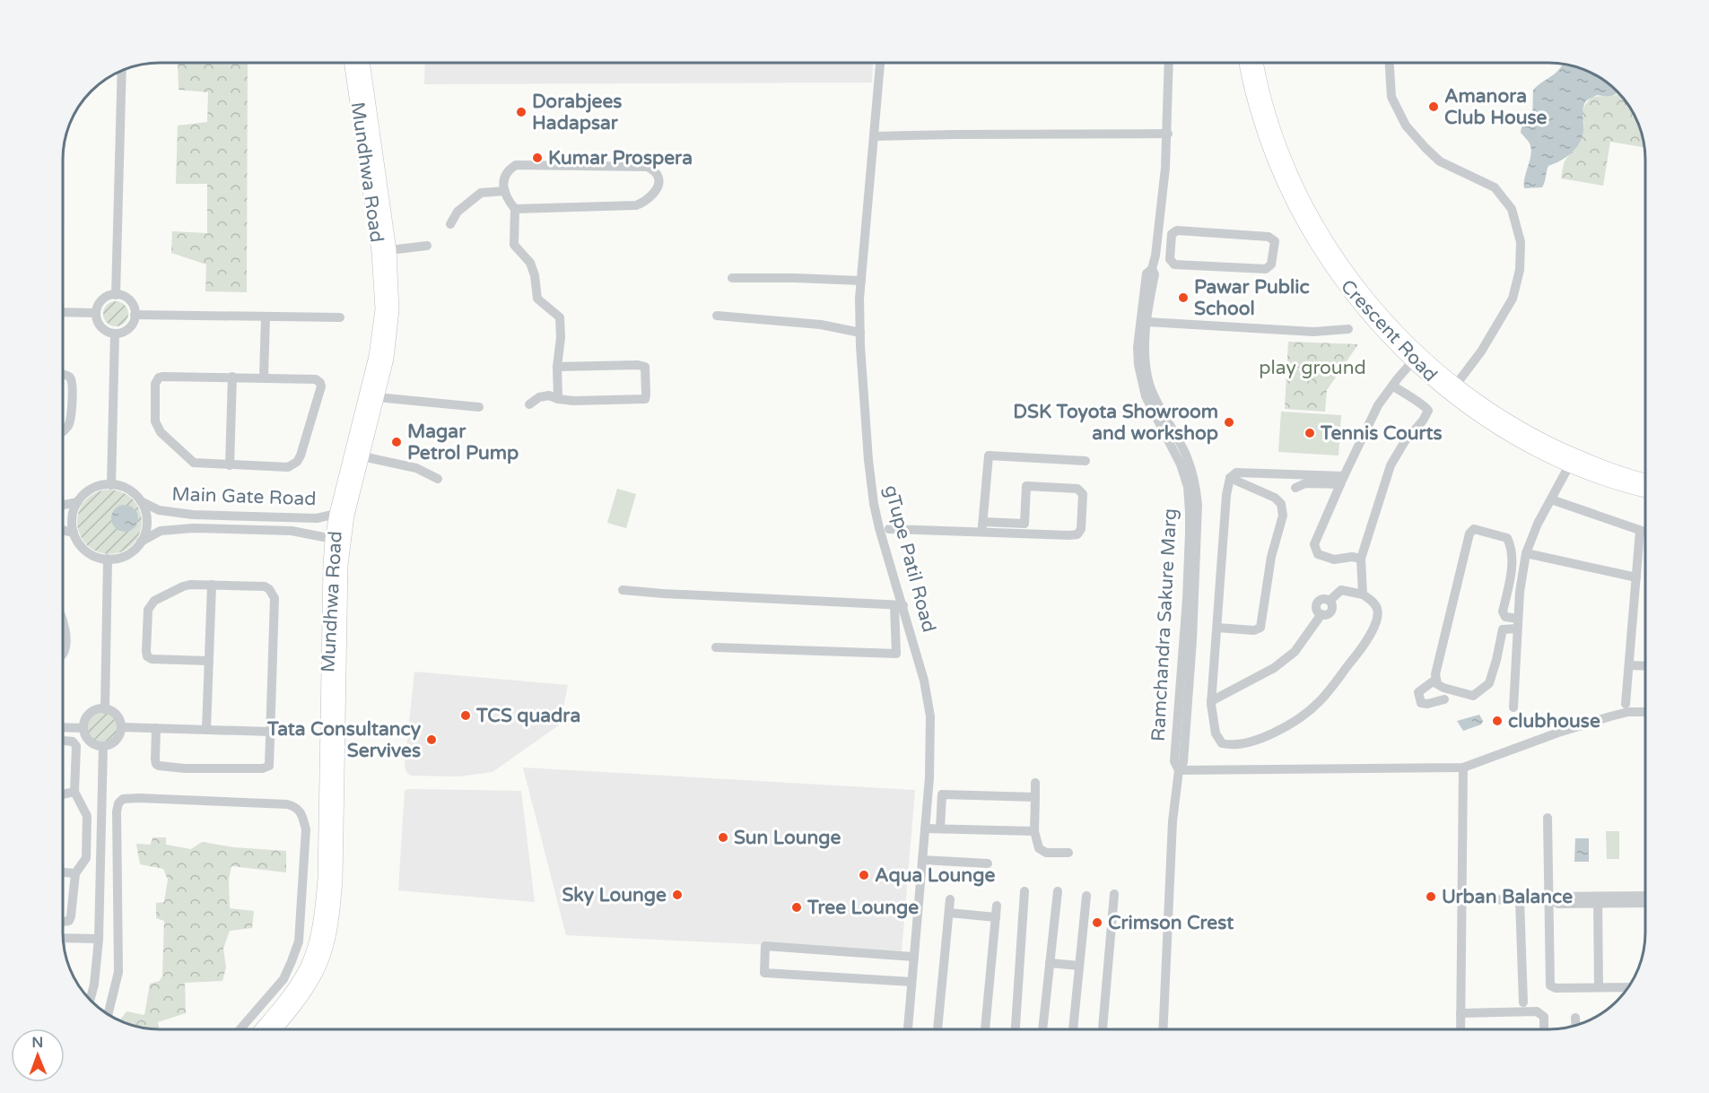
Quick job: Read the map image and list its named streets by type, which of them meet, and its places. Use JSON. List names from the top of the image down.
{
  "streets": {
    "highway": ["Mundhwa Road"],
    "main road": ["Crescent Road"],
    "street": ["Main Gate Road", "gTupe Patil Road", "Ramchandra Sakure Marg"]
  },
  "crossings": [
    ["Mundhwa Road", "Main Gate Road"]
  ],
  "parks": ["play ground"],
  "places": [
    "Amanora Club House",
    "Dorabjees Hadapsar",
    "Kumar Prospera",
    "Pawar Public School",
    "DSK Toyota Showroom and workshop",
    "Tennis Courts",
    "Magar Petrol Pump",
    "TCS quadra",
    "clubhouse",
    "Tata Consultancy Servives",
    "Sun Lounge",
    "Aqua Lounge",
    "Sky Lounge",
    "Urban Balance",
    "Tree Lounge",
    "Crimson Crest"
  ],
  "north": "top"
}
